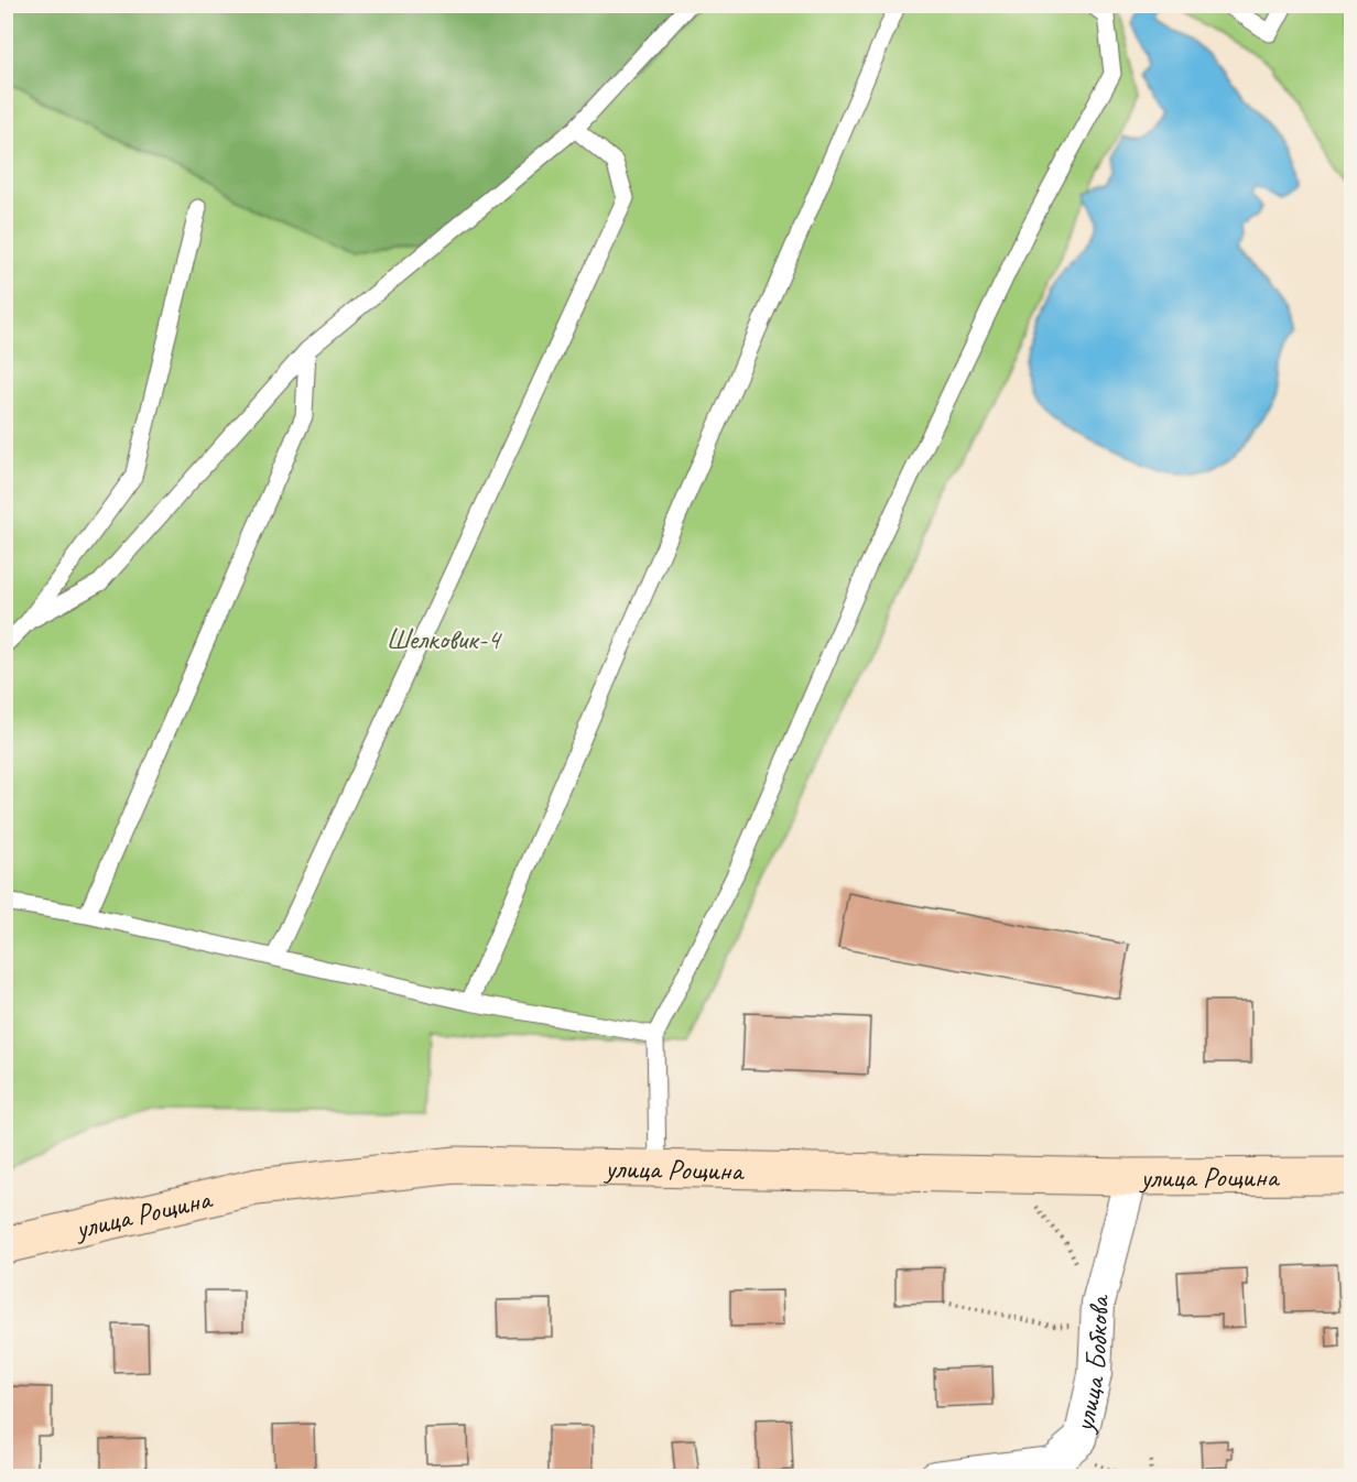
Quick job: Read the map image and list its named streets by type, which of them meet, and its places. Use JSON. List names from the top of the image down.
{
  "streets": {
    "street": ["улица Рощина", "улица Бобкова"]
  },
  "crossings": [
    ["улица Рощина", "улица Бобкова"]
  ],
  "parks": ["Шелковик-4"]
}
